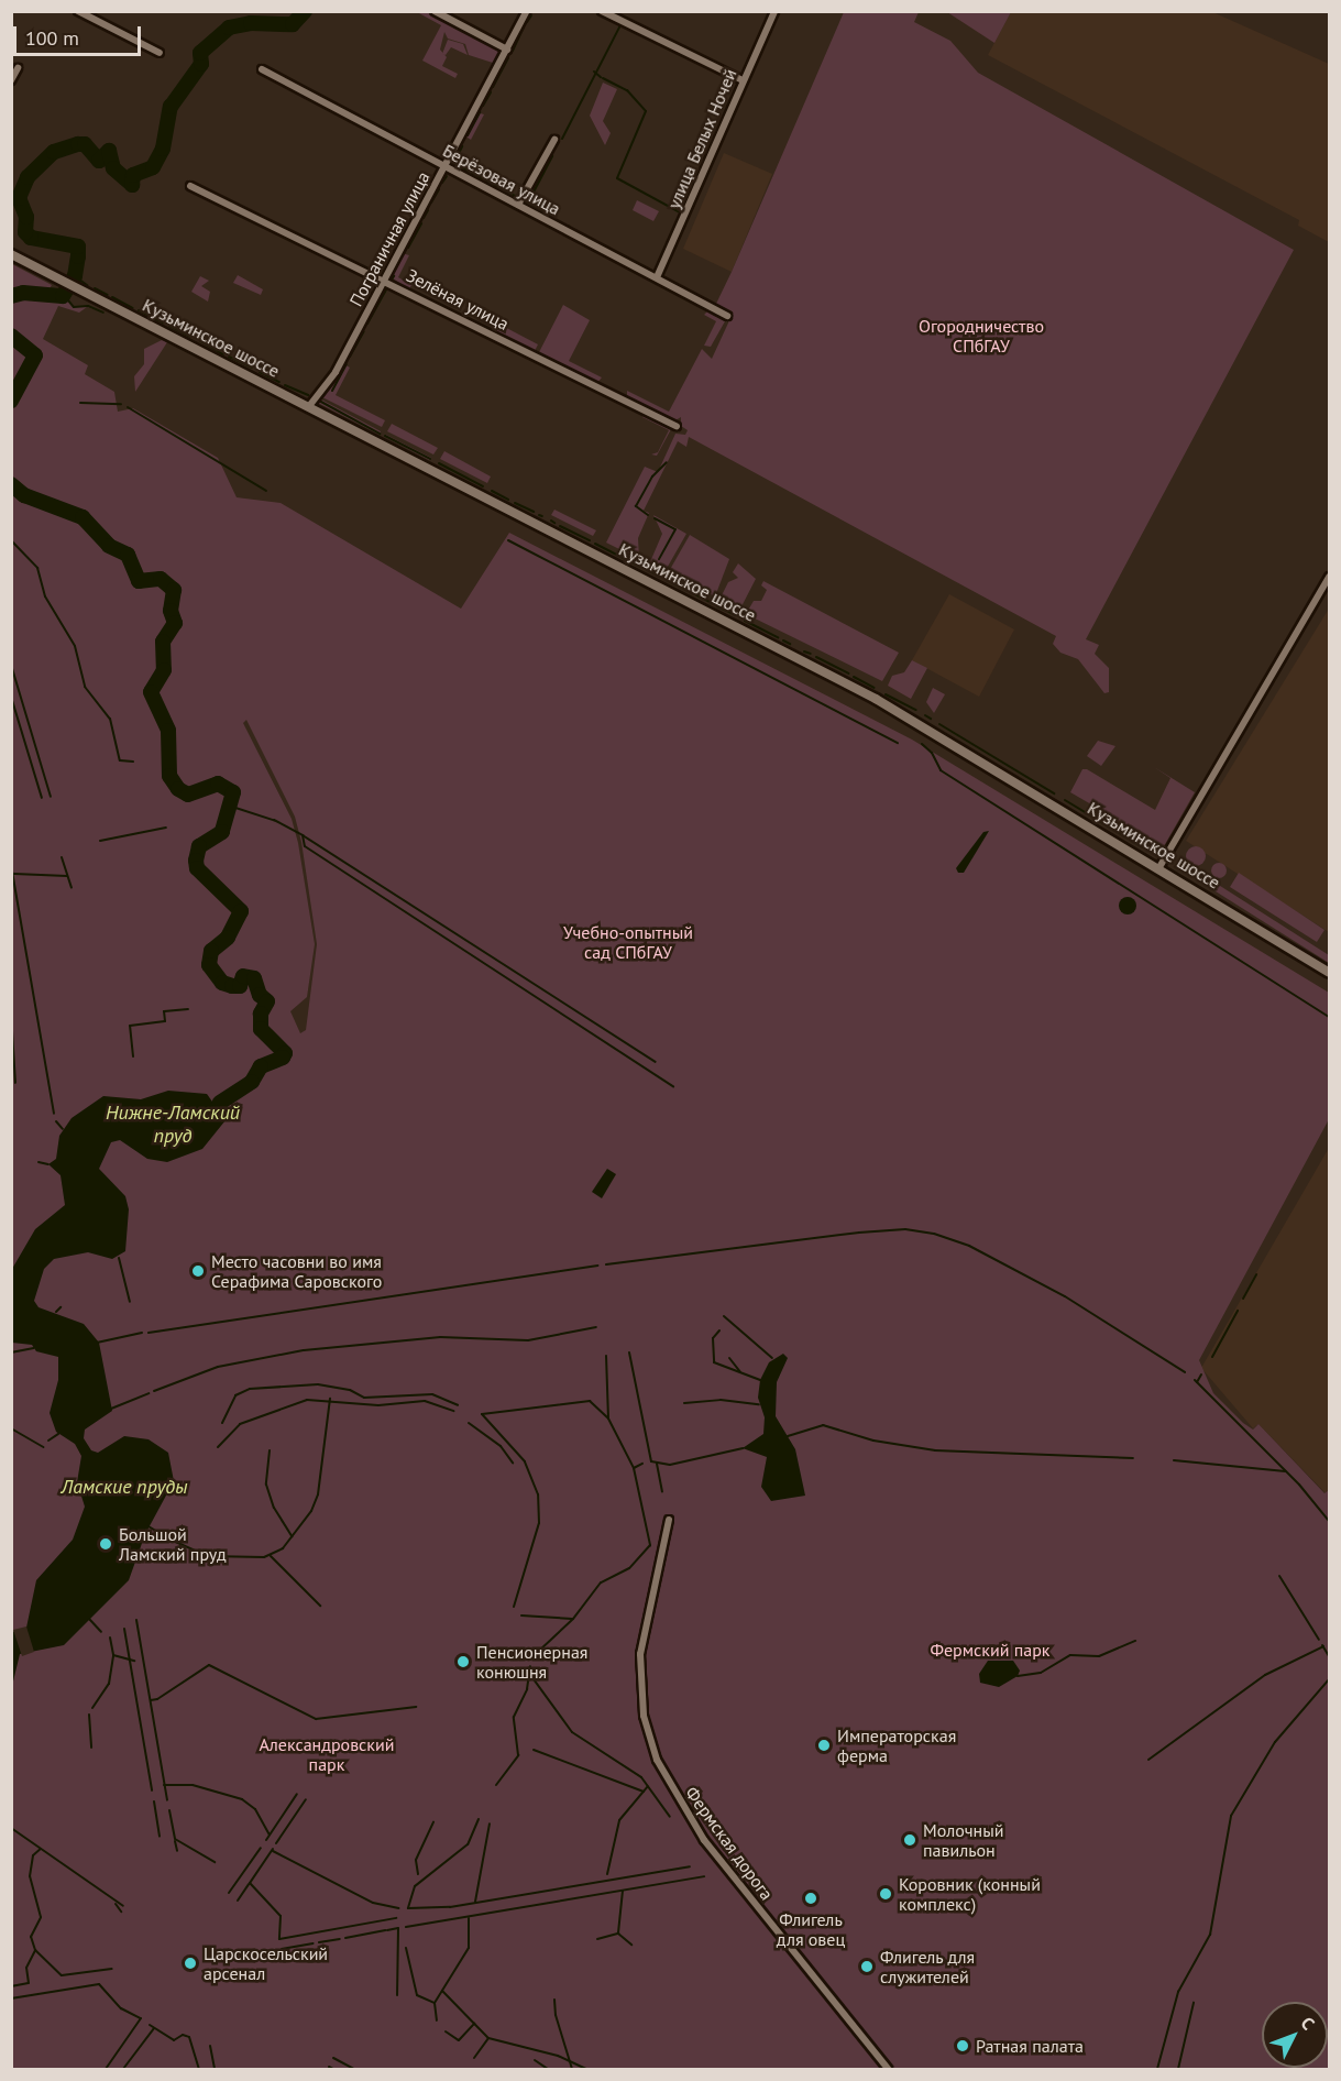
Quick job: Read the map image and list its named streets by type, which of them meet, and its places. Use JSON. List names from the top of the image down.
{
  "streets": {
    "main road": ["Кузьминское шоссе"],
    "street": [
      "улица Белых Ночей",
      "Берёзовая улица",
      "Пограничная улица",
      "Зелёная улица",
      "Фермская дорога"
    ]
  },
  "crossings": [
    ["улица Белых Ночей", "Берёзовая улица"],
    ["Берёзовая улица", "Пограничная улица"],
    ["Пограничная улица", "Зелёная улица"],
    ["Пограничная улица", "Кузьминское шоссе"]
  ],
  "water": ["Нижне-Ламский пруд", "Ламские пруды"],
  "parks": [
    "Огородничество СПбГАУ",
    "Учебно-опытный сад СПбГАУ",
    "Фермский парк",
    "Александровский парк"
  ],
  "places": [
    "Место часовни во имя Серафима Саровского",
    "Большой Ламский пруд",
    "Пенсионерная конюшня",
    "Императорская ферма",
    "Молочный павильон",
    "Коровник (конный комплекс)",
    "Флигель для овец",
    "Царскосельский арсенал",
    "Флигель для служителей",
    "Ратная палата"
  ],
  "scale_bar": "100 m",
  "north": "top right"
}
